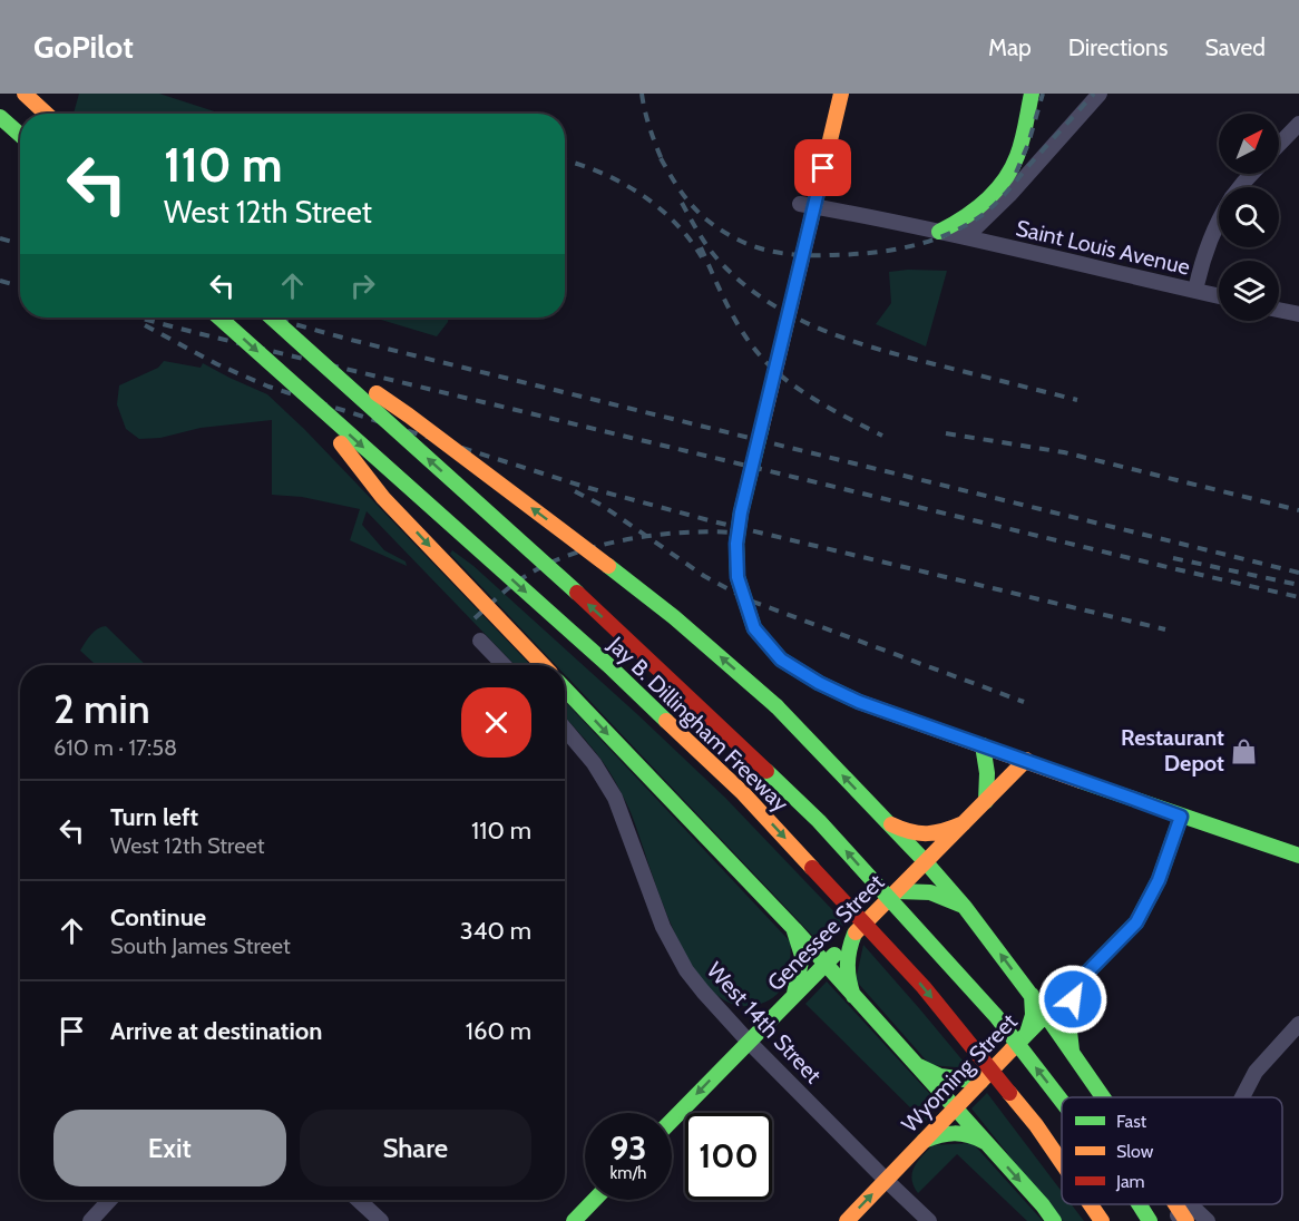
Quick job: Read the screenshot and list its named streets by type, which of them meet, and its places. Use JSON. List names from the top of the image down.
{
  "streets": {
    "main road": ["Jay B. Dillingham Freeway", "Genessee Street", "Wyoming Street"],
    "street": ["Saint Louis Avenue", "West 14th Street"]
  },
  "crossings": [
    ["Genessee Street", "West 14th Street"],
    ["Genessee Street", "Wyoming Street"],
    ["West 14th Street", "Wyoming Street"]
  ],
  "places": {
    "shop": ["Restaurant Depot"]
  },
  "legend": ["Fast", "Slow", "Jam"],
  "north": "top right",
  "page": {
    "header": "GoPilot",
    "nav": ["Map", "Directions", "Saved"],
    "turn": ["110 m", "West 12th Street"],
    "heading": ["2 min", "610 m · 17:58"],
    "list": [
      {
        "name": "Turn left",
        "note": "West 12th Street",
        "value": "110 m"
      },
      {
        "name": "Continue",
        "note": "South James Street",
        "value": "340 m"
      },
      {
        "name": "Arrive at destination",
        "value": "160 m"
      }
    ],
    "buttons": ["Exit", "Share"],
    "speed": "93 km/h",
    "limit": "100"
  }
}
